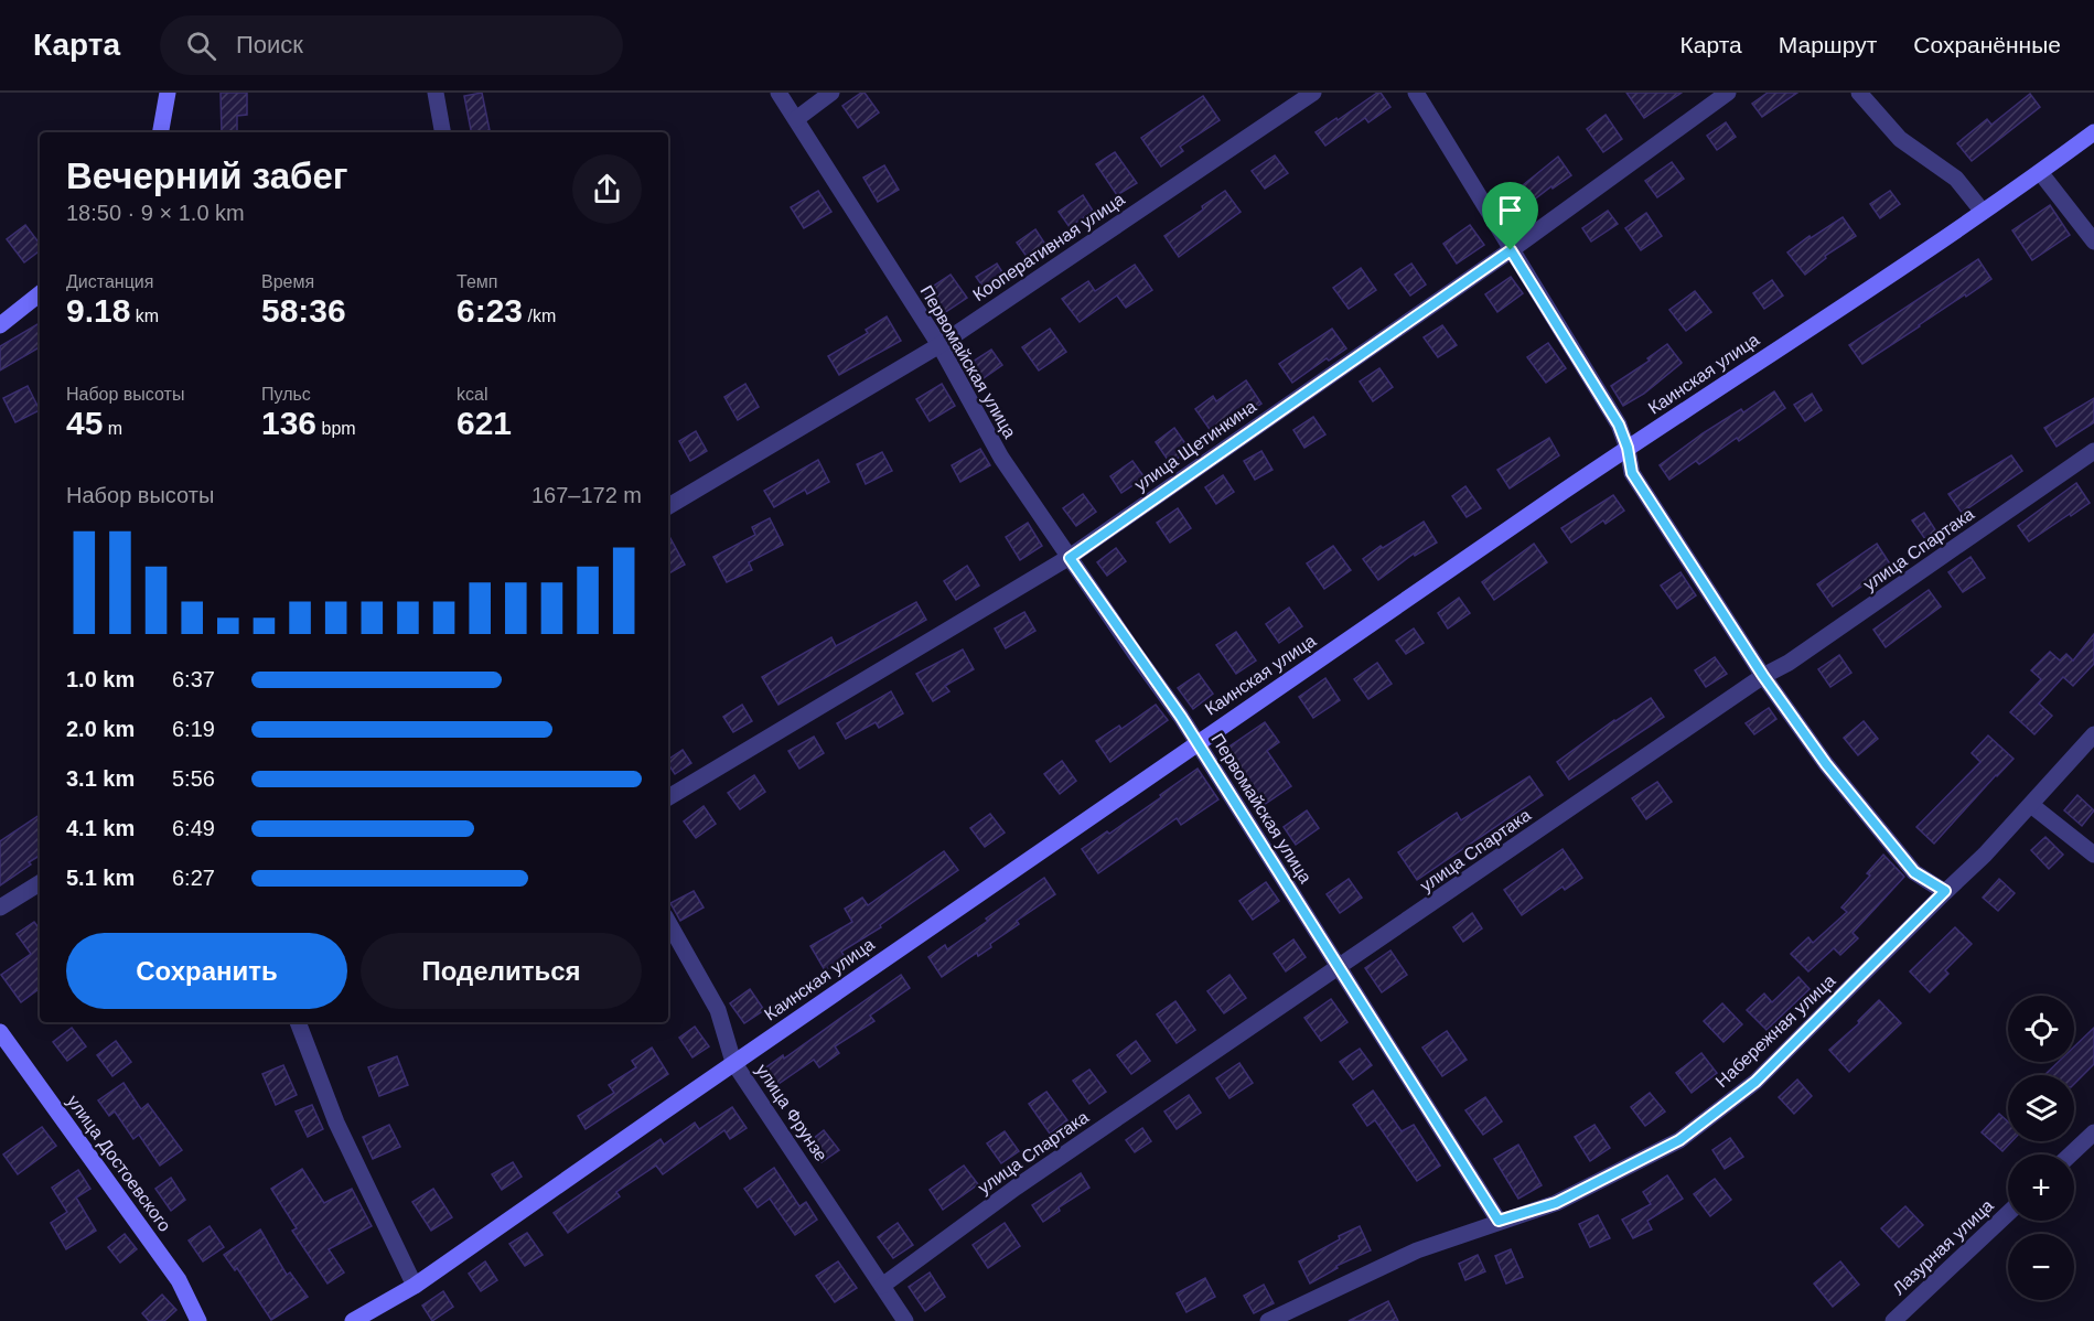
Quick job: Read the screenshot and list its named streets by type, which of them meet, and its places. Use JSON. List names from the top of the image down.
{
  "streets": {
    "main road": ["Каинская улица", "улица Достоевского"],
    "street": [
      "Кооперативная улица",
      "Первомайская улица",
      "улица Щетинкина",
      "улица Спартака",
      "Набережная улица",
      "улица Фрунзе",
      "Лазурная улица"
    ]
  },
  "crossings": [
    ["Кооперативная улица", "Первомайская улица"],
    ["Первомайская улица", "Каинская улица"],
    ["Первомайская улица", "улица Щетинкина"],
    ["Первомайская улица", "улица Спартака"],
    ["Первомайская улица", "Набережная улица"],
    ["Каинская улица", "улица Фрунзе"],
    ["улица Спартака", "улица Фрунзе"]
  ],
  "page": {
    "header": "Карта",
    "search": "Поиск",
    "nav": ["Карта", "Маршрут", "Сохранённые"],
    "heading": ["Вечерний забег", "18:50 · 9 × 1.0 km"],
    "stats": [
      ["Дистанция", "9.18 km"],
      ["Время", "58:36"],
      ["Темп", "6:23 /km"],
      ["Набор высоты", "45 m"],
      ["Пульс", "136 bpm"],
      ["kcal", "621"]
    ],
    "chart": ["Набор высоты", "167–172 m"],
    "list": [
      {
        "name": "1.0 km",
        "note": "6:37"
      },
      {
        "name": "2.0 km",
        "note": "6:19"
      },
      {
        "name": "3.1 km",
        "note": "5:56"
      },
      {
        "name": "4.1 km",
        "note": "6:49"
      },
      {
        "name": "5.1 km",
        "note": "6:27"
      }
    ],
    "buttons": ["Сохранить", "Поделиться"],
    "map_buttons": ["+", "−"]
  }
}
